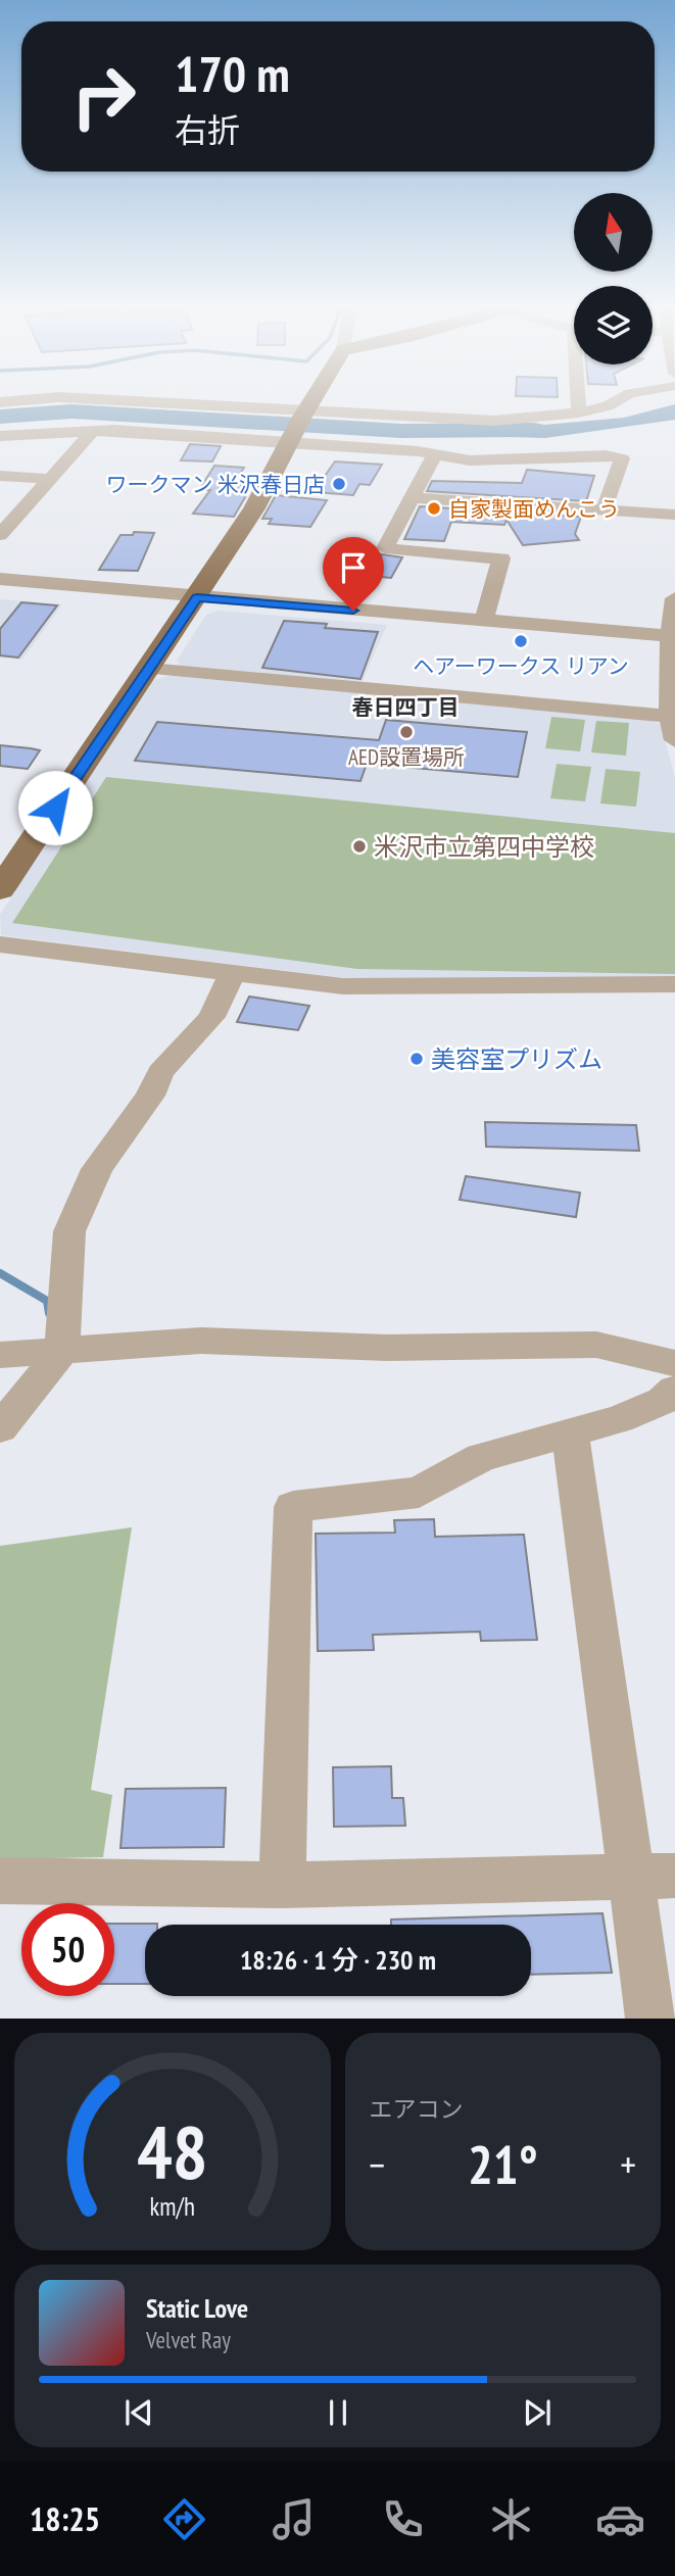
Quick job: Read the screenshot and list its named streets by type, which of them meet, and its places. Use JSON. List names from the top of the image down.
{
  "districts": ["春日四丁目"],
  "places": [
    "ワークマン 米沢春日店",
    "自家製面めんこう",
    "ヘアーワークス リアン",
    "AED設置場所",
    "米沢市立第四中学校",
    "美容室プリズム"
  ],
  "north": "top",
  "page": {
    "turn": ["170 m", "右折"],
    "limit": "50",
    "trip": "18:26 · 1 分 · 230 m",
    "tile": "エアコン",
    "heat": ["−", "21°", "+"],
    "song": ["Static Love", "Velvet Ray"],
    "tabs": "18:25",
    "gauge": ["48", "km/h"]
  }
}
